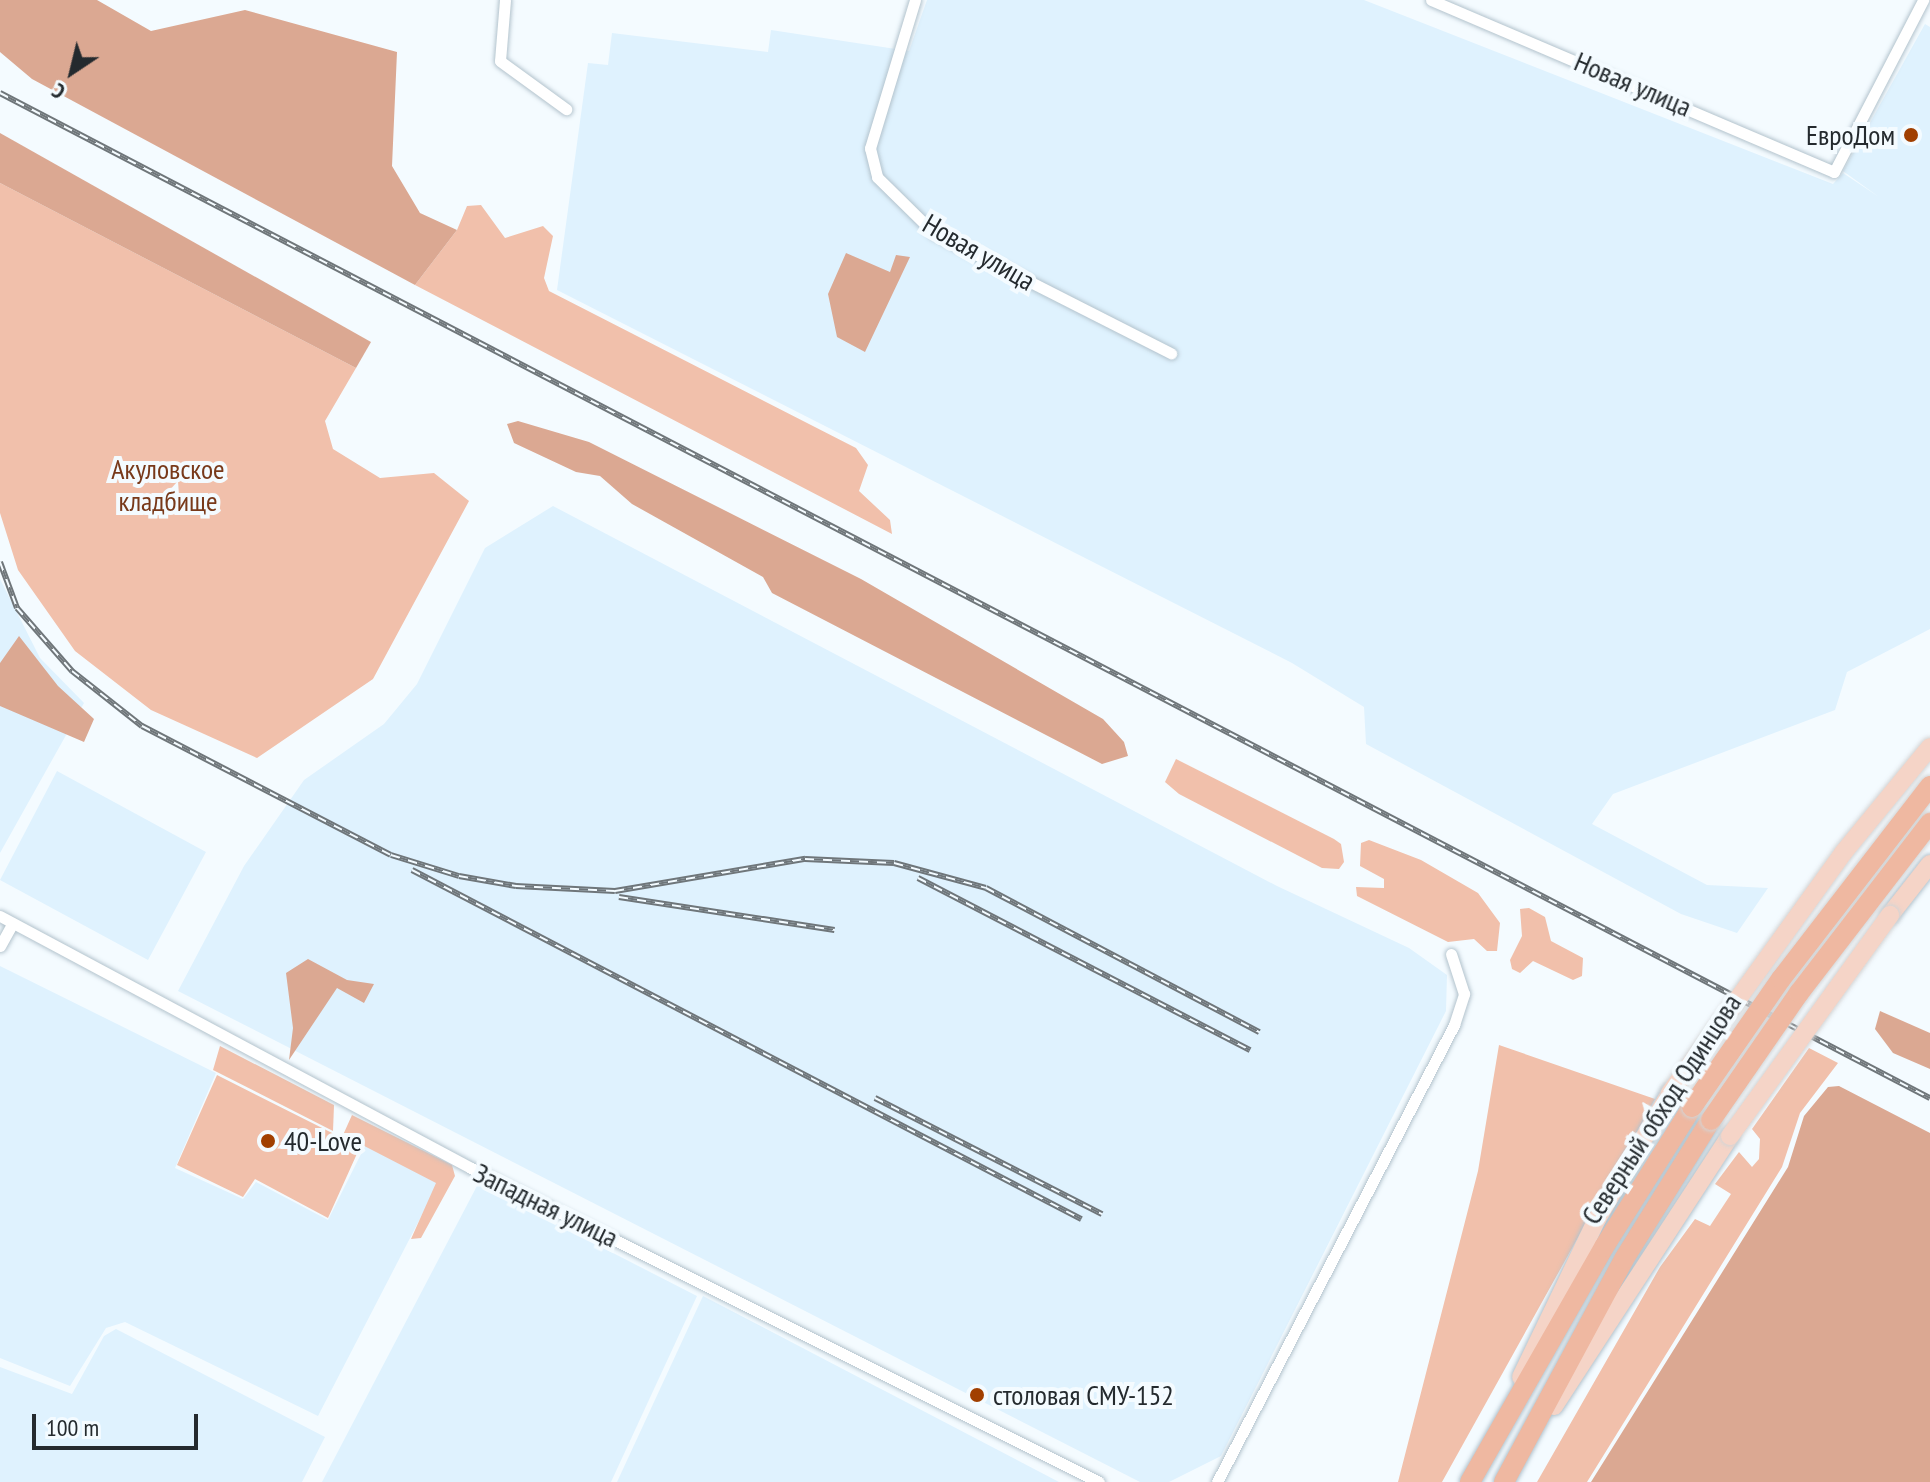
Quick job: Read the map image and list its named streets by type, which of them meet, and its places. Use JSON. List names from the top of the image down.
{
  "streets": {
    "highway": ["Северный обход Одинцова"],
    "street": ["Новая улица", "Западная улица"]
  },
  "parks": ["Акуловское кладбище"],
  "places": ["ЕвроДом", "40-Love", "столовая СМУ-152"],
  "scale_bar": "100 m",
  "north": "bottom left"
}
